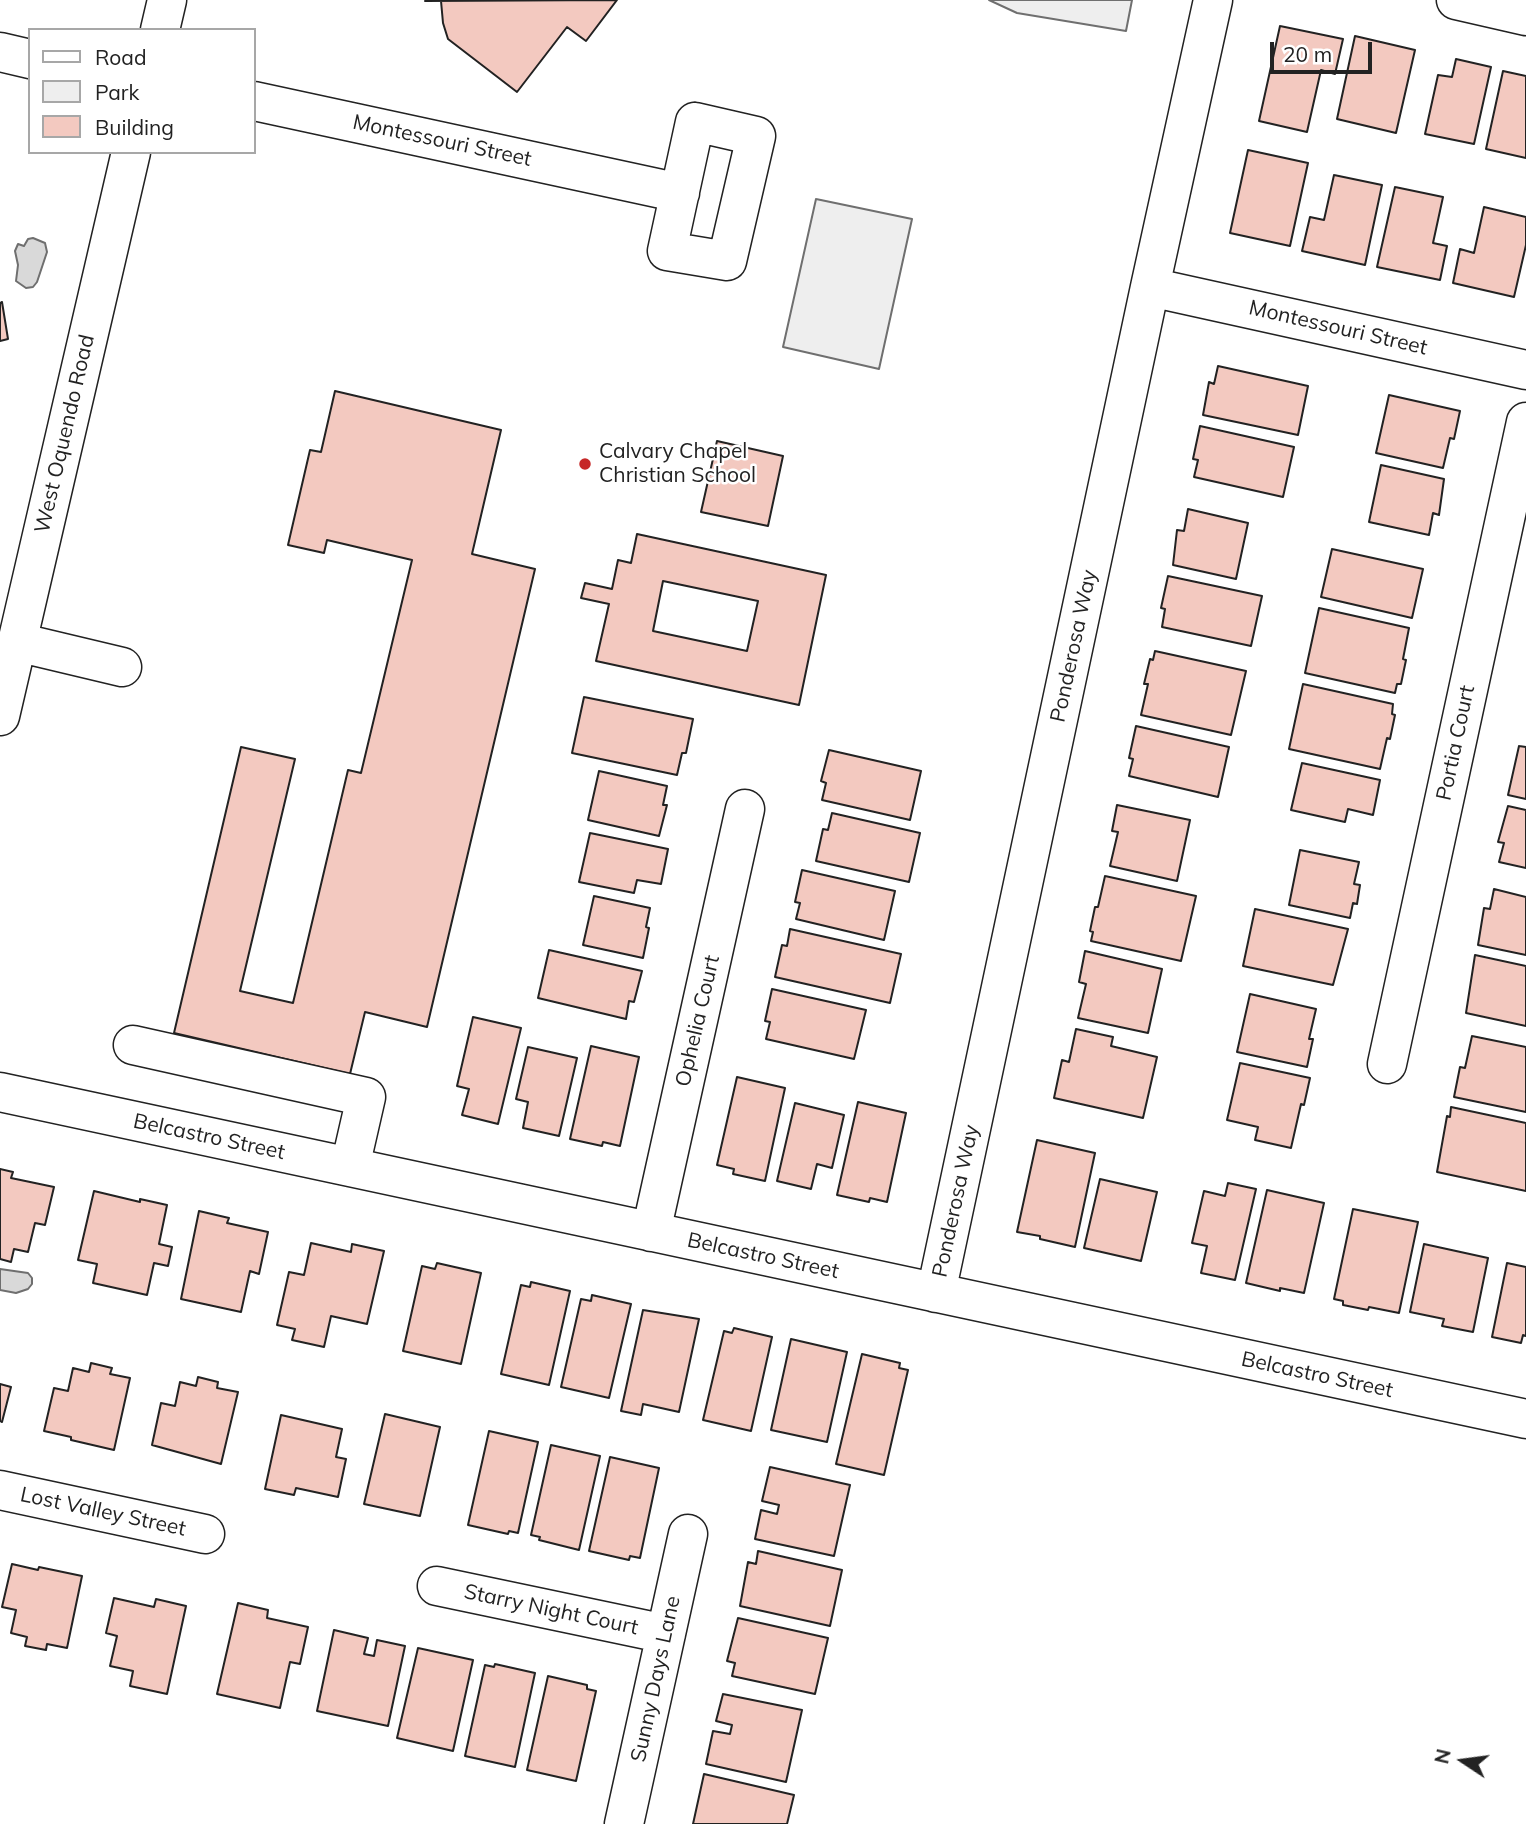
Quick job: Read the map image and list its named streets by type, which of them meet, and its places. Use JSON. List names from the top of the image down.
{
  "streets": {
    "street": [
      "Montessouri Street",
      "West Oquendo Road",
      "Ponderosa Way",
      "Portia Court",
      "Ophelia Court",
      "Belcastro Street",
      "Lost Valley Street",
      "Starry Night Court",
      "Sunny Days Lane"
    ]
  },
  "crossings": [
    ["Montessouri Street", "Ponderosa Way"],
    ["Ponderosa Way", "Belcastro Street"],
    ["Ophelia Court", "Belcastro Street"],
    ["Starry Night Court", "Sunny Days Lane"]
  ],
  "places": ["Calvary Chapel Christian School"],
  "legend": ["Road", "Park", "Building"],
  "scale_bar": "20 m",
  "north": "left"
}
